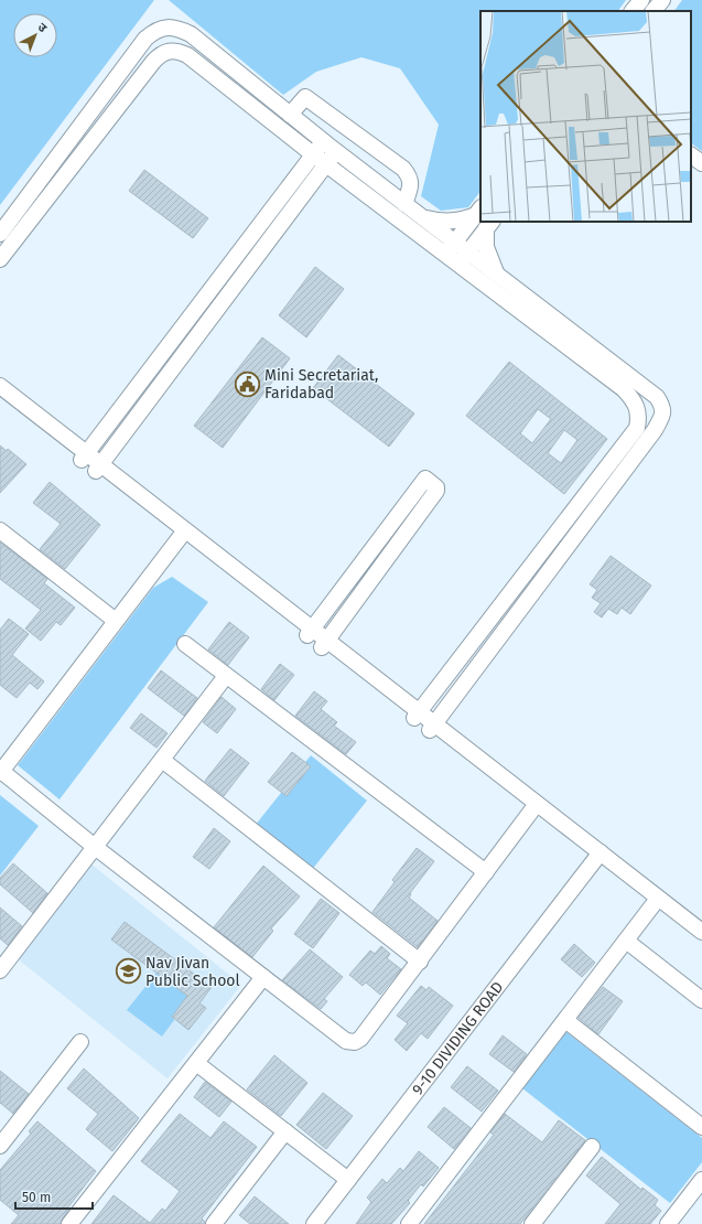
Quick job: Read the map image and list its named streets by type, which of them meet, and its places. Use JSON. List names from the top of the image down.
{
  "streets": {
    "street": ["9-10 DIVIDING ROAD"]
  },
  "places": {
    "public building": ["Mini Secretariat, Faridabad"],
    "school or university": ["Nav Jivan Public School"]
  },
  "scale_bar": "50 m",
  "north": "top right"
}
